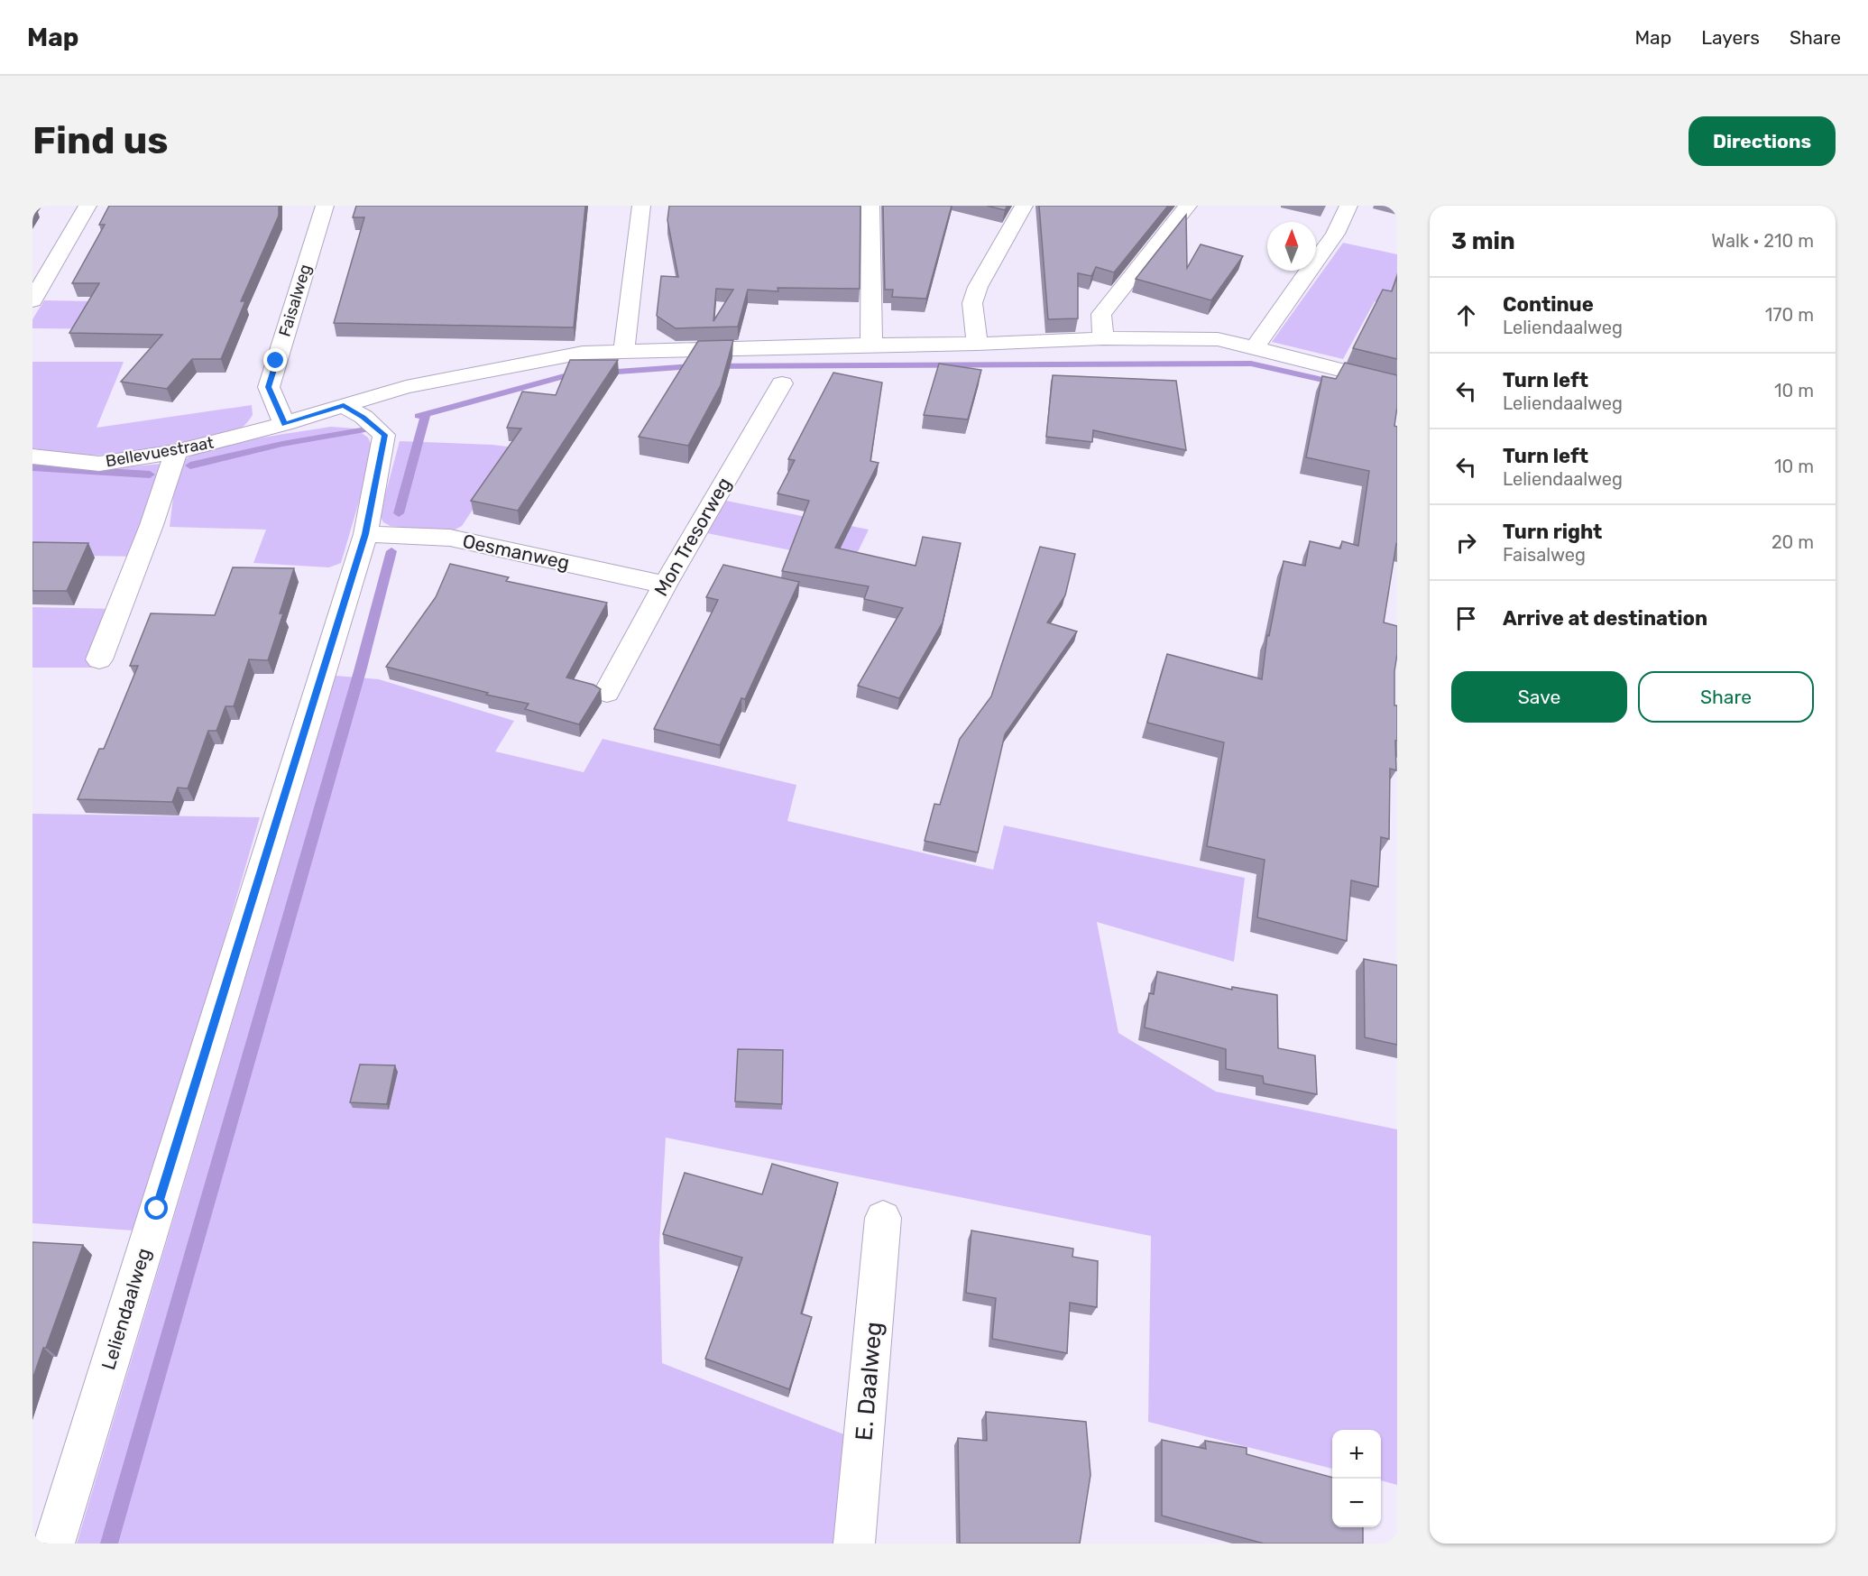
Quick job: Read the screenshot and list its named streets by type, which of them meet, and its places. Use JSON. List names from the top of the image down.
{
  "streets": {
    "street": [
      "Faisalweg",
      "Bellevuestraat",
      "Mon Tresorweg",
      "Oesmanweg",
      "Leliendaalweg",
      "E. Daalweg"
    ]
  },
  "crossings": [
    ["Faisalweg", "Bellevuestraat"],
    ["Mon Tresorweg", "Oesmanweg"],
    ["Oesmanweg", "Leliendaalweg"]
  ],
  "north": "top",
  "page": {
    "header": "Map",
    "nav": ["Map", "Layers", "Share"],
    "buttons": [
      "Directions",
      ["Save", "Share"]
    ],
    "title": "Find us",
    "heading": ["3 min", "Walk · 210 m"],
    "list": [
      ["Continue", "Leliendaalweg", "170 m"],
      ["Turn left", "Leliendaalweg", "10 m"],
      ["Turn left", "Leliendaalweg", "10 m"],
      ["Turn right", "Faisalweg", "20 m"],
      "Arrive at destination"
    ],
    "map_buttons": ["+", "−"]
  }
}
